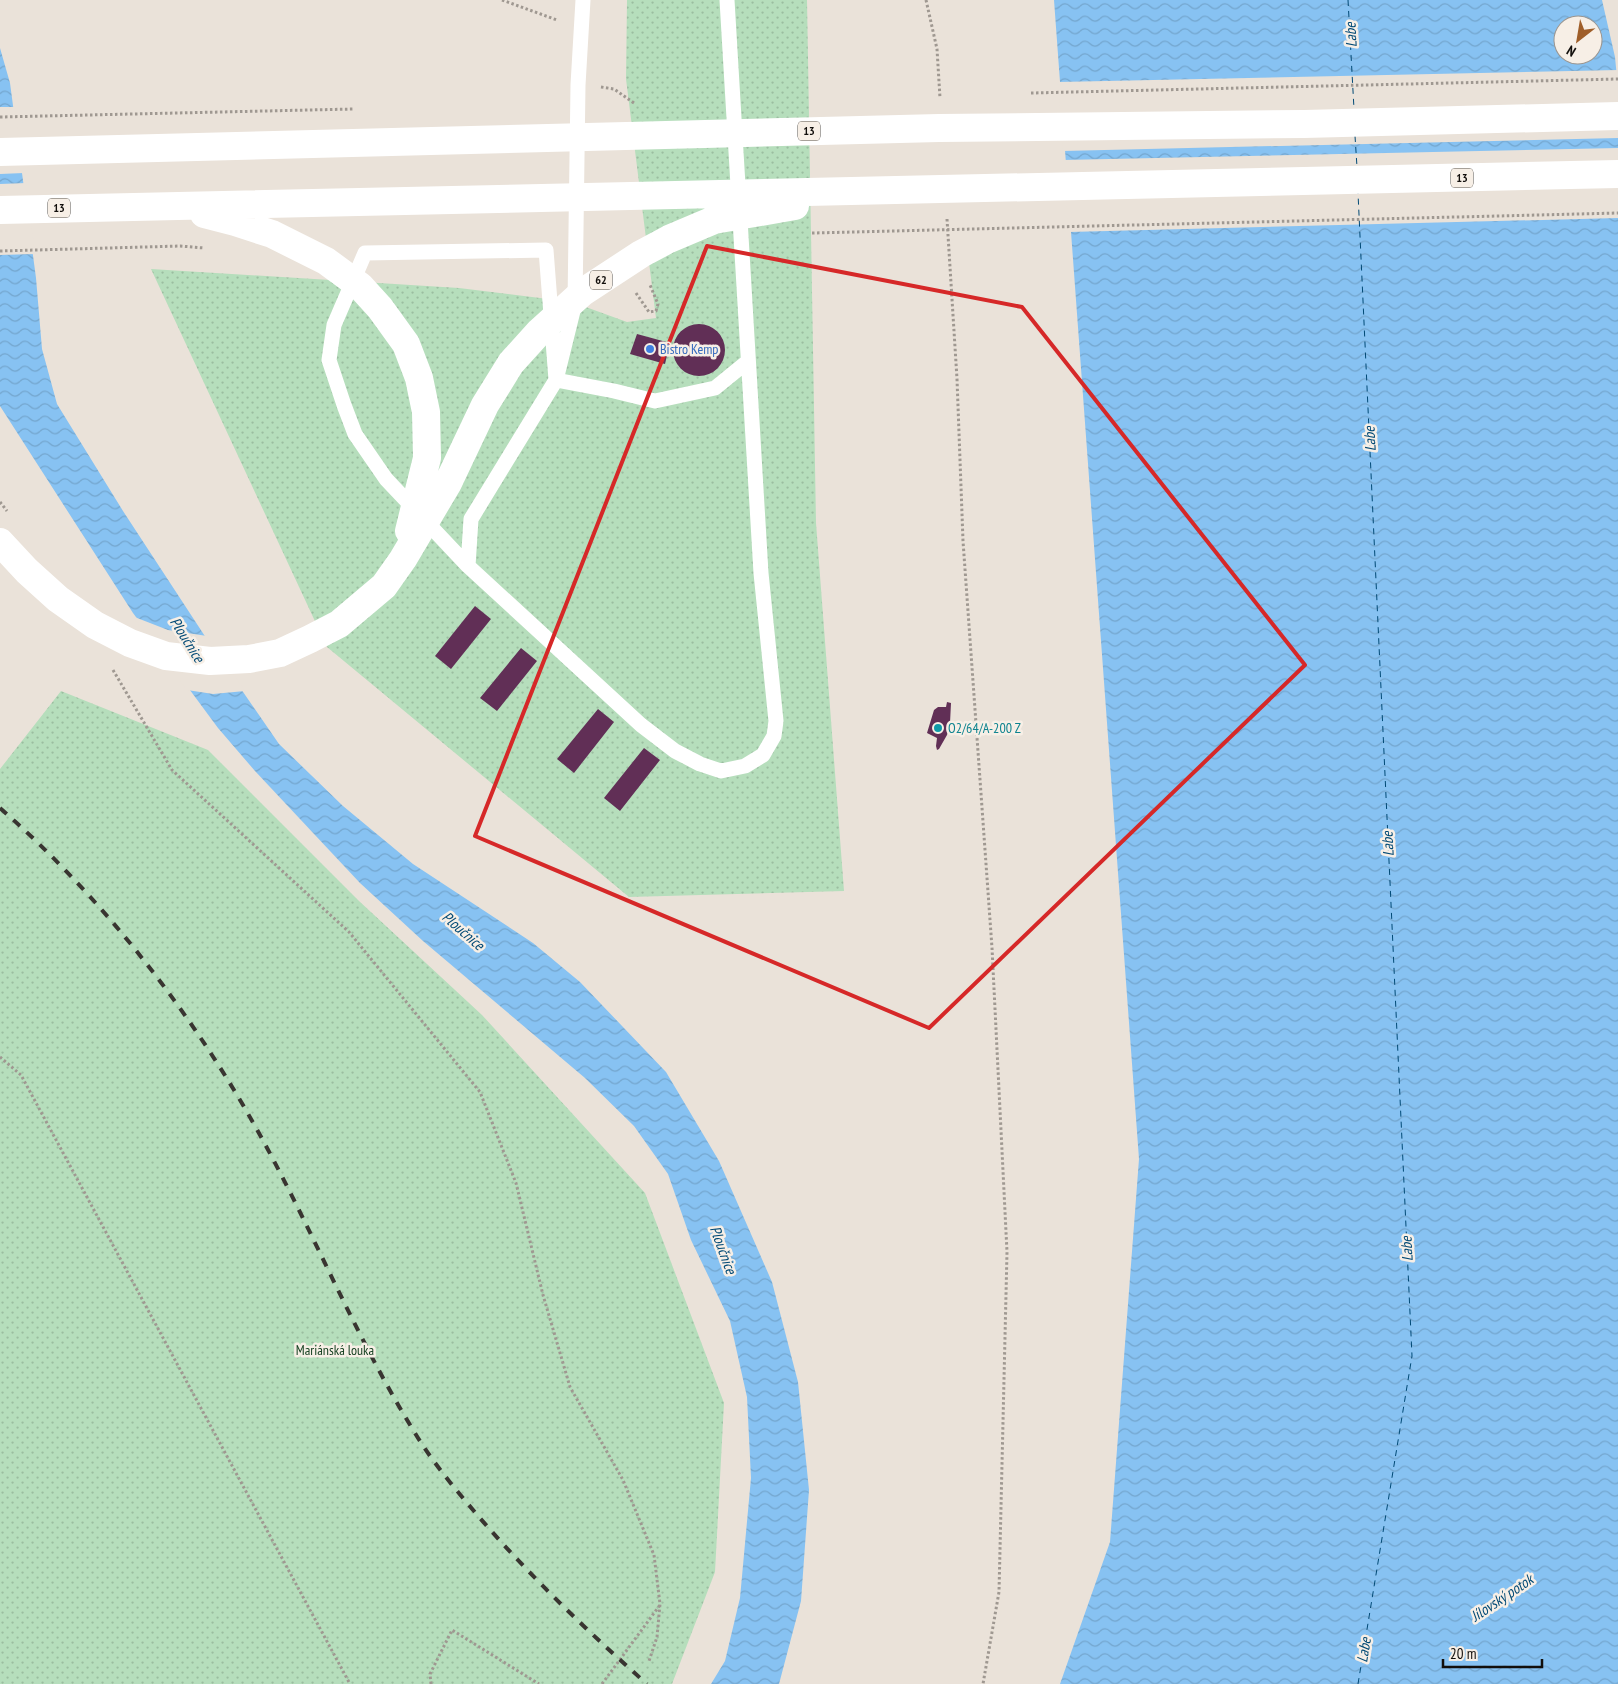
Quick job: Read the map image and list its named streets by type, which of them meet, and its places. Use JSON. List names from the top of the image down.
{
  "streets": {
    "main road": ["13", "62"]
  },
  "crossings": [
    ["13", "62"]
  ],
  "water": ["Labe", "Ploučnice", "Jílovský potok"],
  "parks": ["Mariánská louka"],
  "places": ["Bistro Kemp", "O2/64/A-200 Z"],
  "scale_bar": "20 m",
  "north": "bottom left"
}
